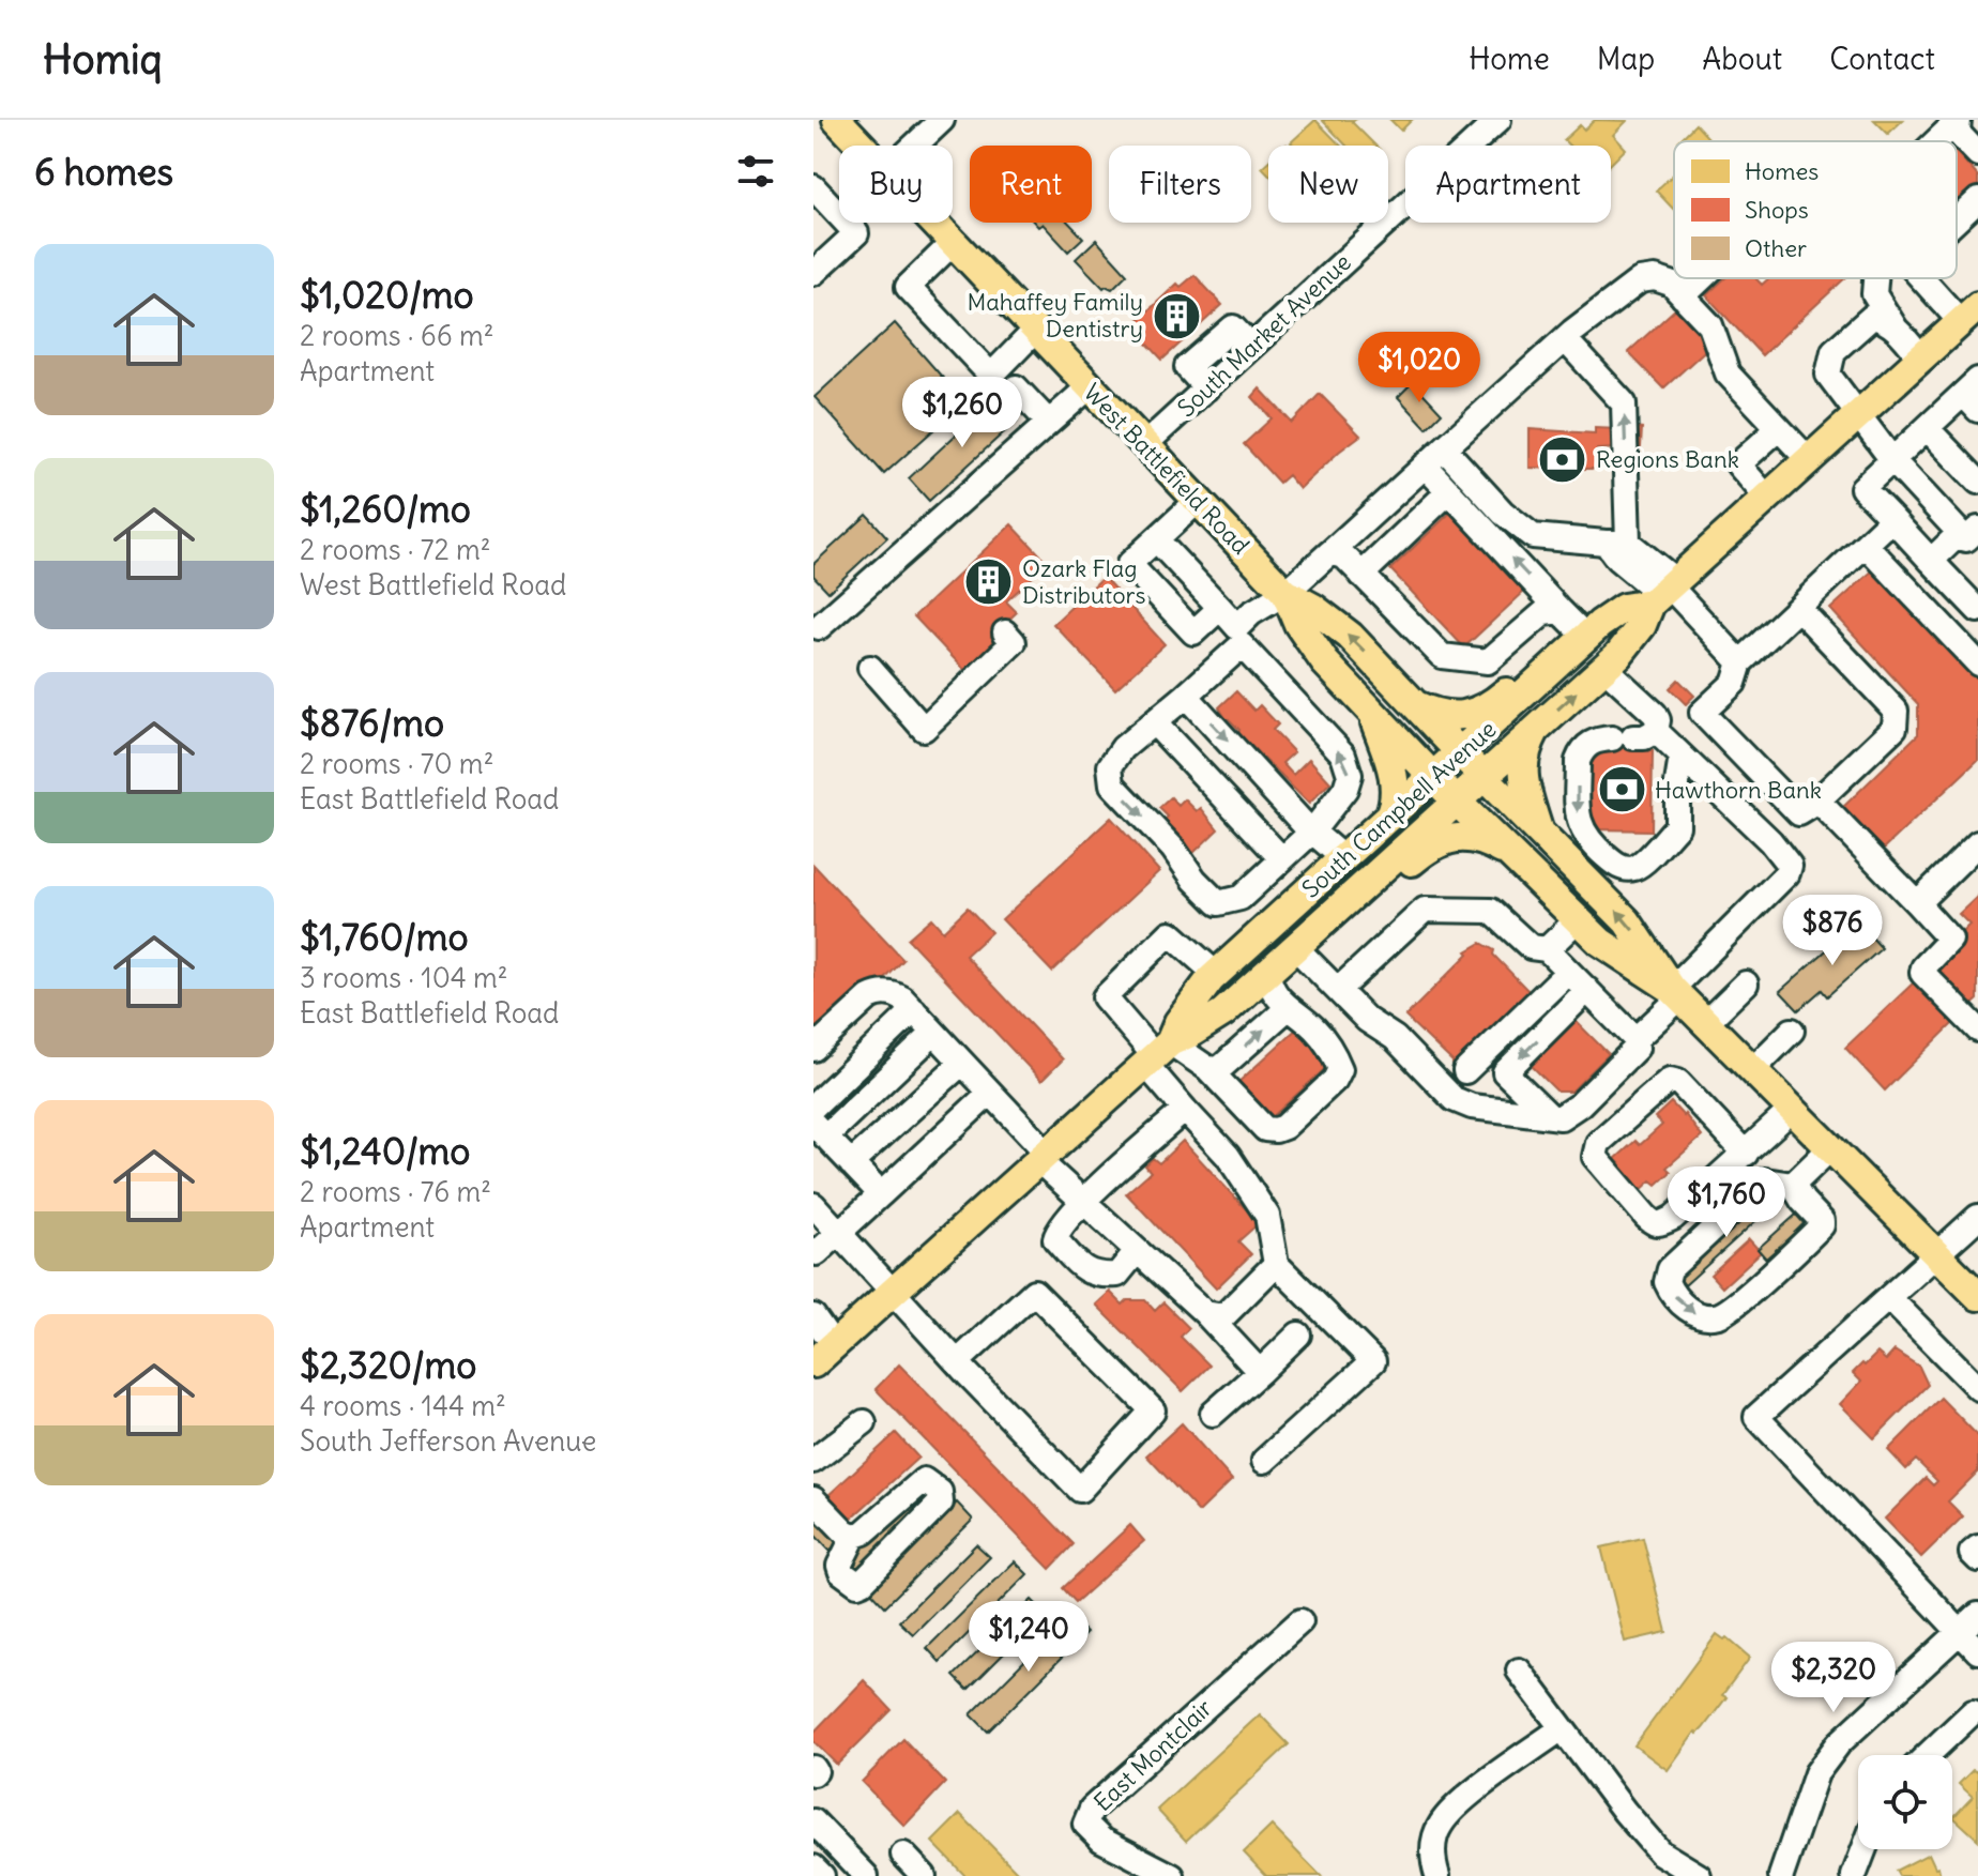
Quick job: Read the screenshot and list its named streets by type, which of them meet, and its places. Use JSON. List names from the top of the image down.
{
  "streets": {
    "main road": ["West Battlefield Road", "South Campbell Avenue"],
    "street": ["South Market Avenue", "East Montclair"]
  },
  "crossings": [
    ["South Market Avenue", "West Battlefield Road"],
    ["West Battlefield Road", "South Campbell Avenue"]
  ],
  "places": {
    "building": ["Mahaffey Family Dentistry", "Ozark Flag Distributors"],
    "bank": ["Regions Bank", "Hawthorn Bank"]
  },
  "legend": ["Homes", "Shops", "Other"],
  "page": {
    "header": "Homiq",
    "nav": [
      "Home",
      "Map",
      "About",
      "Contact"
    ],
    "heading": "6 homes",
    "chip": [
      "Buy",
      "Rent",
      "Filters",
      "New",
      "Apartment"
    ],
    "list": [
      {
        "name": "$1,020/mo",
        "note": "2 rooms · 66 m² · Apartment"
      },
      {
        "name": "$1,260/mo",
        "note": "2 rooms · 72 m² · West Battlefield Road"
      },
      {
        "name": "$876/mo",
        "note": "2 rooms · 70 m² · East Battlefield Road"
      },
      {
        "name": "$1,760/mo",
        "note": "3 rooms · 104 m² · East Battlefield Road"
      },
      {
        "name": "$1,240/mo",
        "note": "2 rooms · 76 m² · Apartment"
      },
      {
        "name": "$2,320/mo",
        "note": "4 rooms · 144 m² · South Jefferson Avenue"
      }
    ],
    "price": [
      "$1,020",
      "$1,260",
      "$876",
      "$1,760",
      "$1,240",
      "$2,320"
    ]
  }
}
